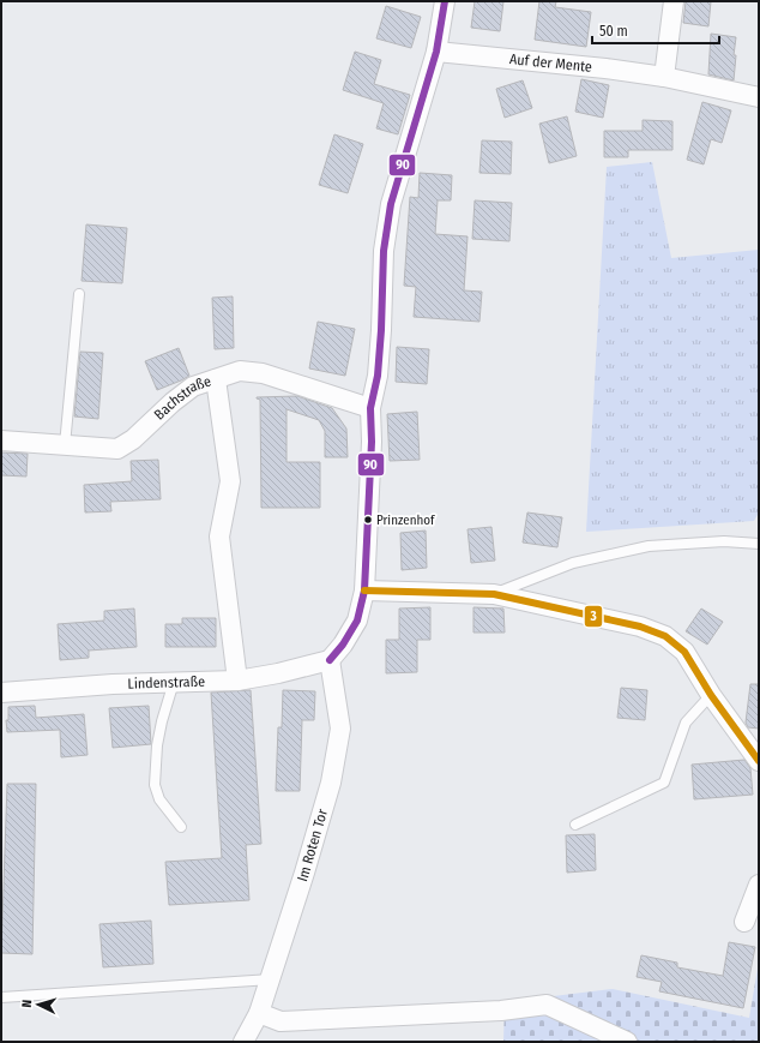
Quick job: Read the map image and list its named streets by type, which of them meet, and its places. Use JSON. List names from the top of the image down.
{
  "streets": {
    "street": [
      "Auf der Mente",
      "Bachstraße",
      "Lindenstraße",
      "Im Roten Tor"
    ]
  },
  "crossings": [
    ["Lindenstraße", "Im Roten Tor"]
  ],
  "places": ["Prinzenhof"],
  "lines": ["transit line 90", "transit line 3"],
  "scale_bar": "50 m",
  "north": "left"
}
